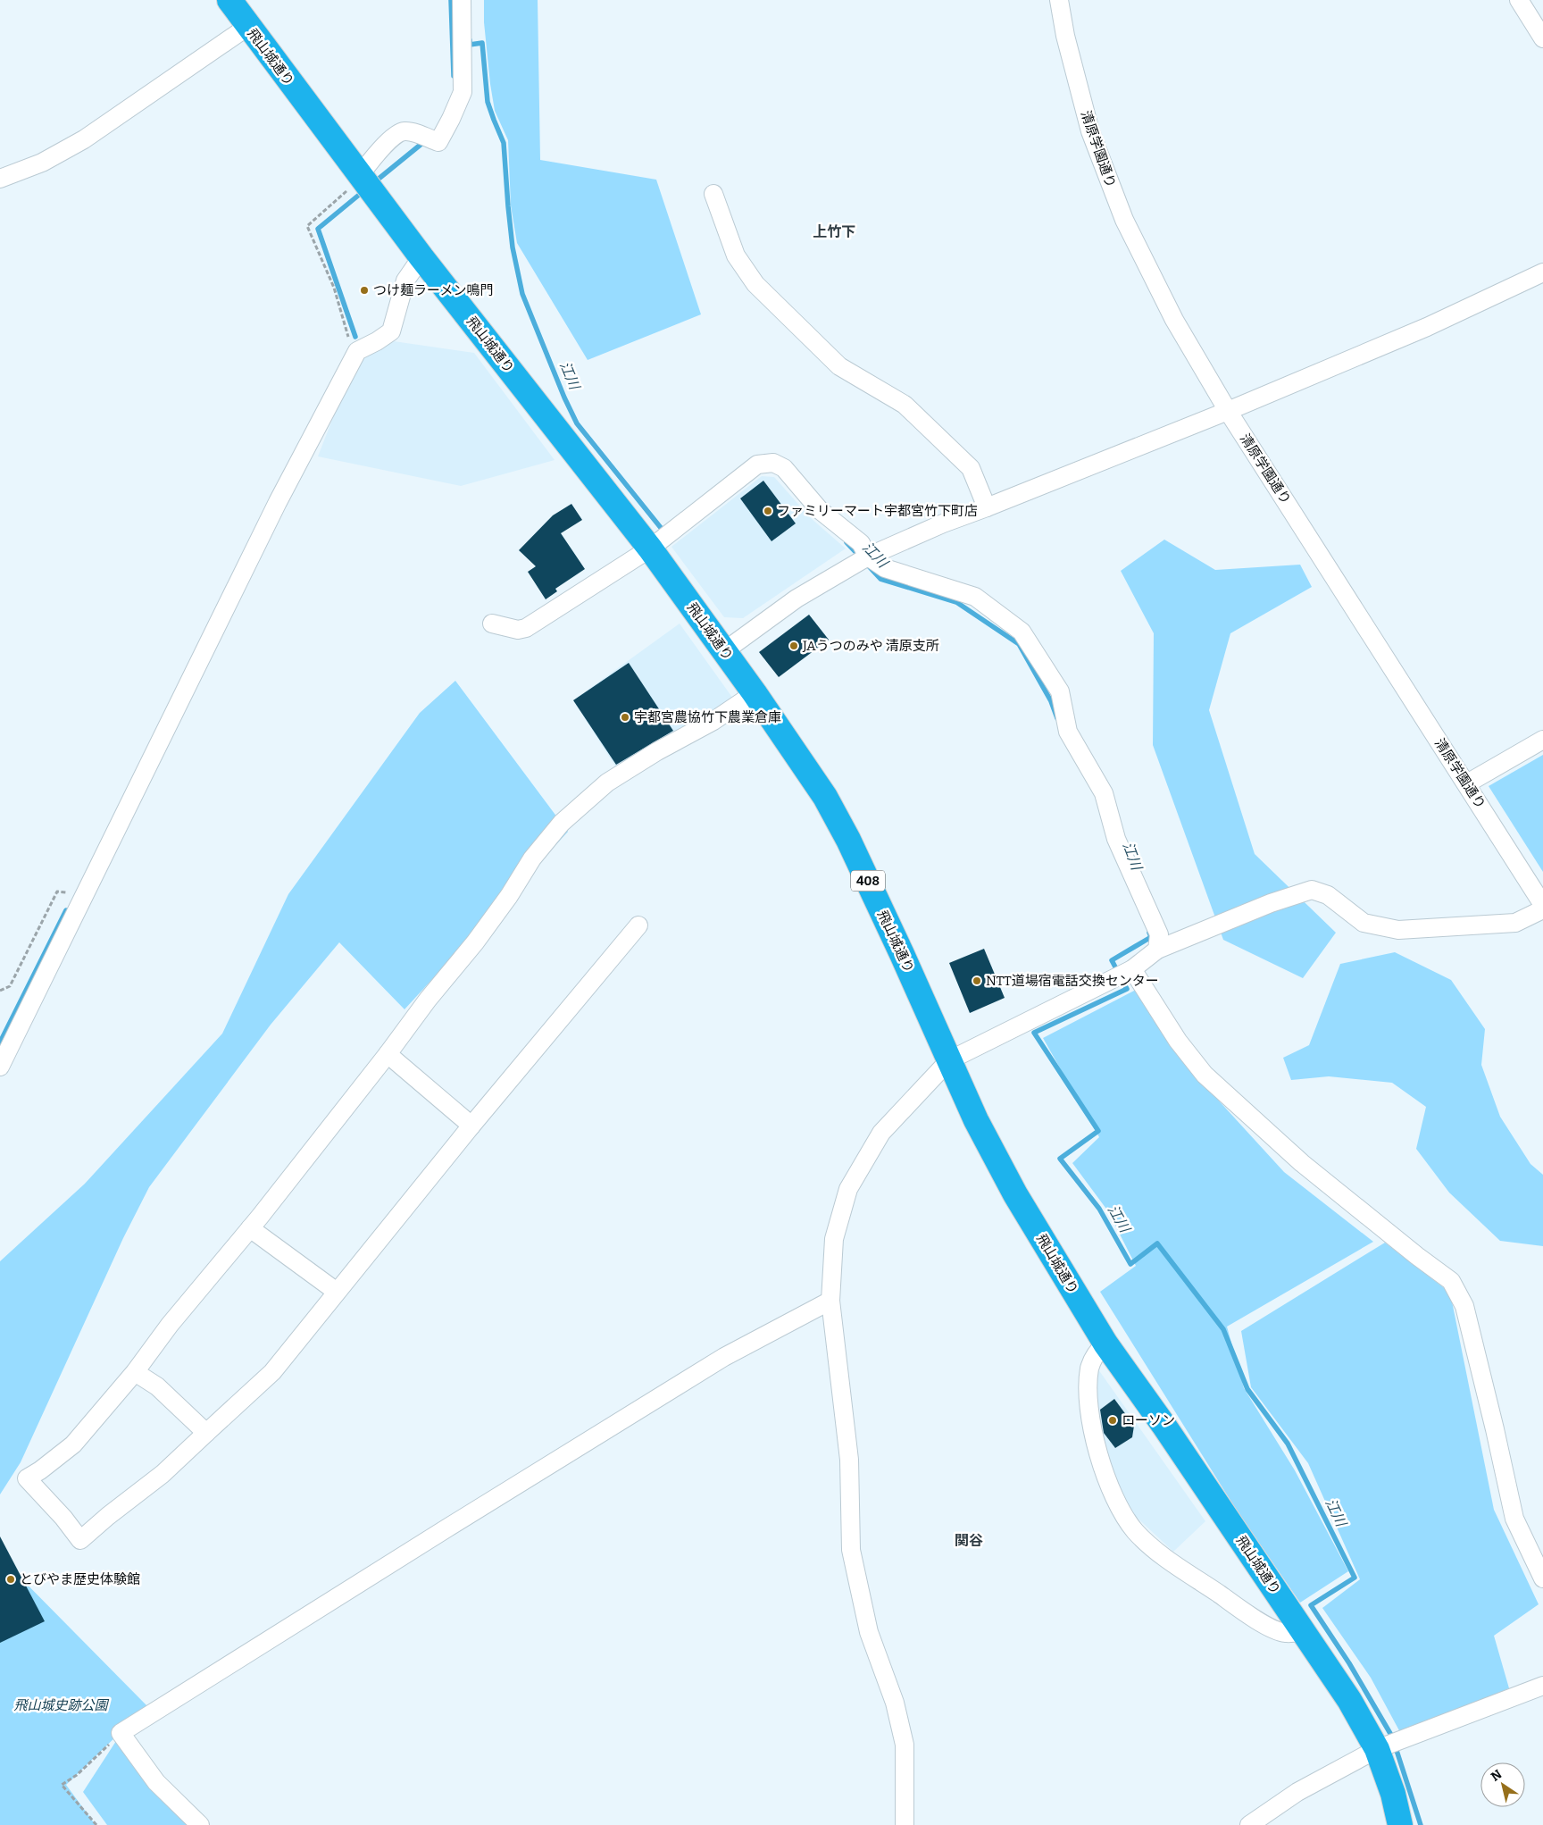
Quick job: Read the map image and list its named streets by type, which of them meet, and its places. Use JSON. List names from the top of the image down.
{
  "streets": {
    "highway": ["飛山城通り", "408"],
    "street": ["清原学園通り"]
  },
  "districts": ["上竹下", "関谷"],
  "water": ["江川"],
  "parks": ["飛山城史跡公園"],
  "places": [
    "つけ麺ラーメン鳴門",
    "ファミリーマート宇都宮竹下町店",
    "JAうつのみや 清原支所",
    "宇都宮農協竹下農業倉庫",
    "NTT道場宿電話交換センター",
    "ローソン",
    "とびやま歴史体験館"
  ],
  "north": "top left"
}
